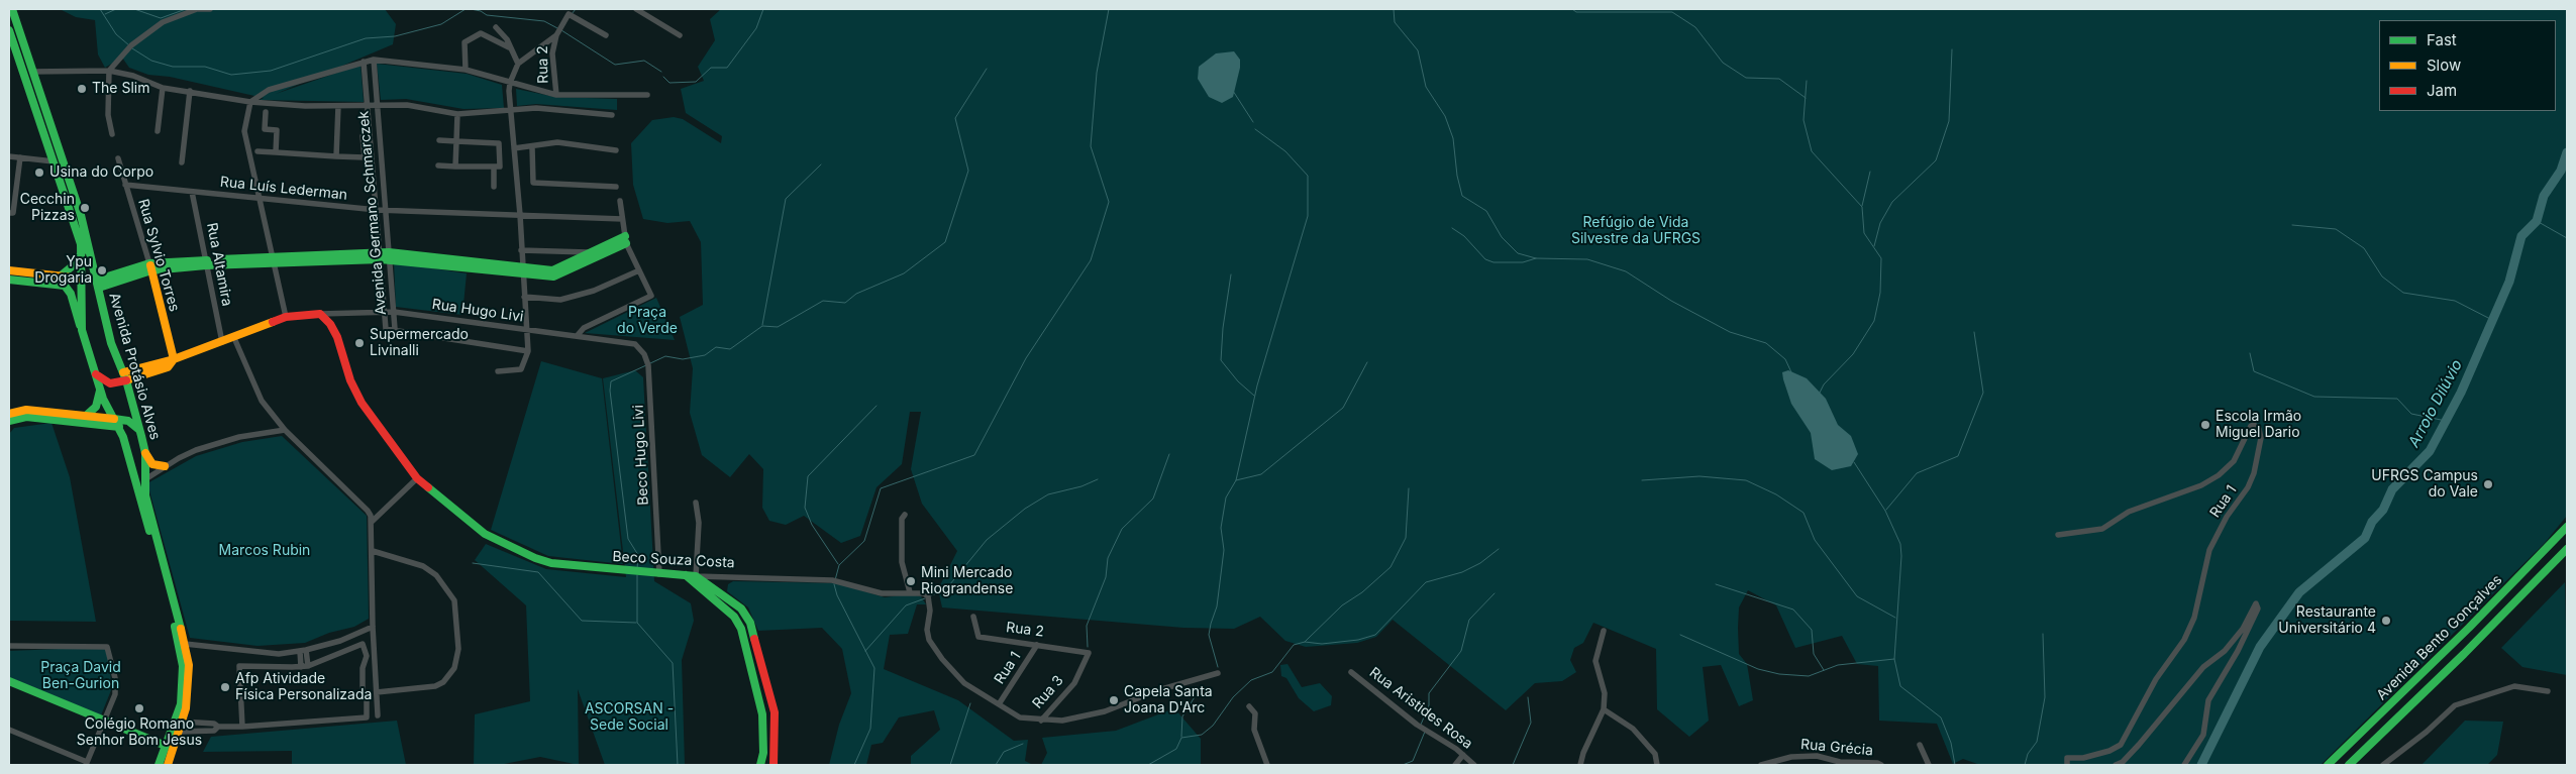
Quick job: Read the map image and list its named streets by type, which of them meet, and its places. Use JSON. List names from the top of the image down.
{
  "streets": {
    "main road": [
      "Rua Sylvio Torres",
      "Avenida Protásio Alves",
      "Beco Souza Costa",
      "Avenida Bento Gonçalves"
    ],
    "street": [
      "Rua 2",
      "Rua Luís Lederman",
      "Avenida Germano Schmarczek",
      "Rua Altamira",
      "Rua Hugo Livi",
      "Beco Hugo Livi",
      "Rua 1",
      "Rua 3",
      "Rua Aristides Rosa",
      "Rua Grécia"
    ]
  },
  "crossings": [
    ["Rua 2", "Rua 1"],
    ["Rua 2", "Rua 3"],
    ["Rua Luís Lederman", "Avenida Germano Schmarczek"],
    ["Rua Luís Lederman", "Rua Sylvio Torres"],
    ["Rua Luís Lederman", "Rua Altamira"],
    ["Avenida Germano Schmarczek", "Rua Hugo Livi"],
    ["Rua Hugo Livi", "Beco Hugo Livi"],
    ["Rua Hugo Livi", "Beco Souza Costa"],
    ["Beco Hugo Livi", "Beco Souza Costa"],
    ["Rua 1", "Beco Souza Costa"],
    ["Beco Souza Costa", "Rua 3"]
  ],
  "water": ["Arroio Dilúvio"],
  "parks": [
    "Refúgio de Vida Silvestre da UFRGS",
    "Praça do Verde",
    "Marcos Rubin",
    "Praça David Ben-Gurion",
    "ASCORSAN - Sede Social"
  ],
  "places": [
    "The Slim",
    "Usina do Corpo",
    "Cecchin Pizzas",
    "Ypu Drogaria",
    "Supermercado Livinalli",
    "Escola Irmão Miguel Dario",
    "UFRGS Campus do Vale",
    "Mini Mercado Riograndense",
    "Restaurante Universitário 4",
    "Afp Atividade Física Personalizada",
    "Capela Santa Joana D'Arc",
    "Colégio Romano Senhor Bom Jesus"
  ],
  "legend": ["Fast", "Slow", "Jam"]
}
